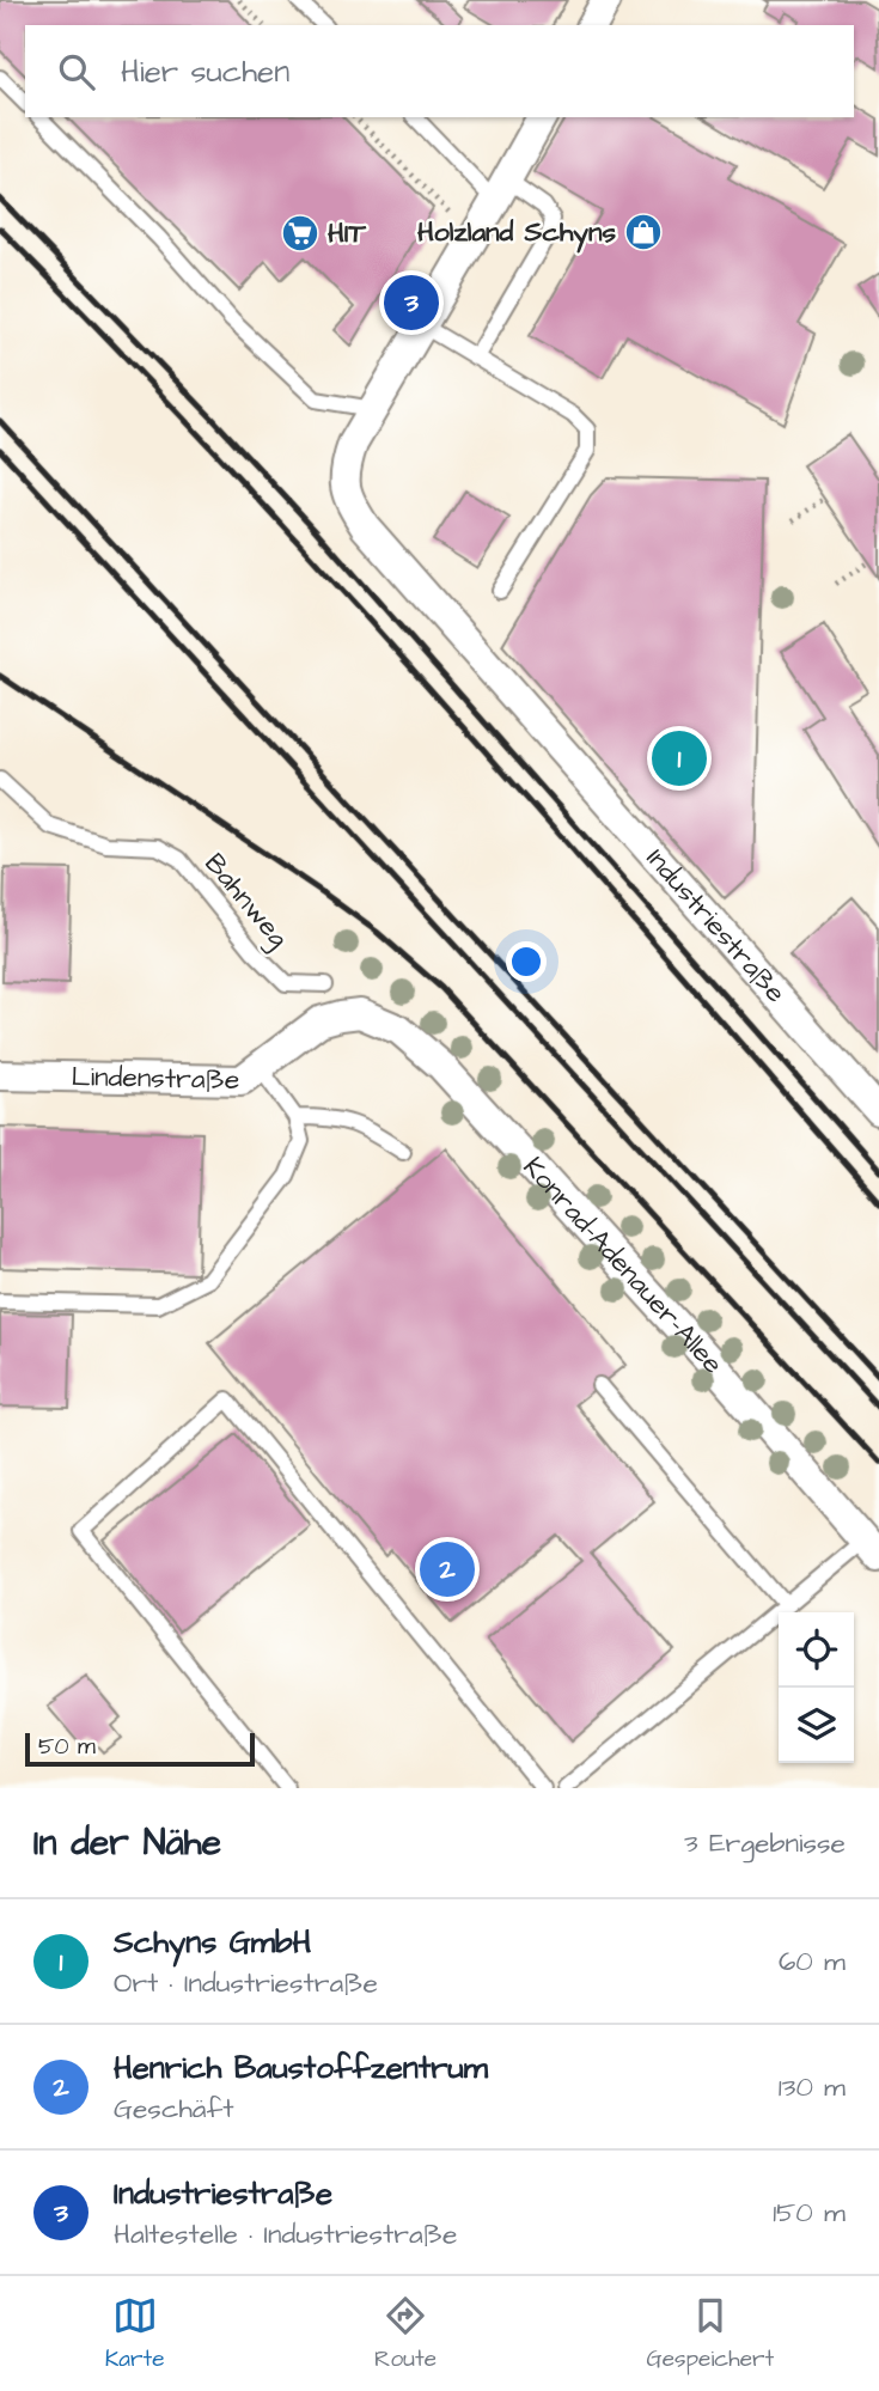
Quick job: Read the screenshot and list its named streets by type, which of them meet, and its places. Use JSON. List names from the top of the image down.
{
  "streets": {
    "street": ["Industriestraße", "Lindenstraße", "Konrad-Adenauer-Allee"],
    "lane": ["Bahnweg"]
  },
  "crossings": [
    ["Lindenstraße", "Konrad-Adenauer-Allee"]
  ],
  "places": {
    "shop": ["Holzland Schyns"],
    "supermarket": ["HIT"]
  },
  "scale_bar": "50 m",
  "page": {
    "search": "Hier suchen",
    "pins": ["3", "1", "2"],
    "scale": "50 m",
    "heading": ["In der Nähe", "3 Ergebnisse"],
    "list": [
      {
        "mark": "1",
        "name": "Schyns GmbH",
        "note": "Ort · Industriestraße",
        "value": "60 m"
      },
      {
        "mark": "2",
        "name": "Henrich Baustoffzentrum",
        "note": "Geschäft",
        "value": "130 m"
      },
      {
        "mark": "3",
        "name": "Industriestraße",
        "note": "Haltestelle · Industriestraße",
        "value": "150 m"
      }
    ],
    "nav": ["Karte", "Route", "Gespeichert"]
  }
}
